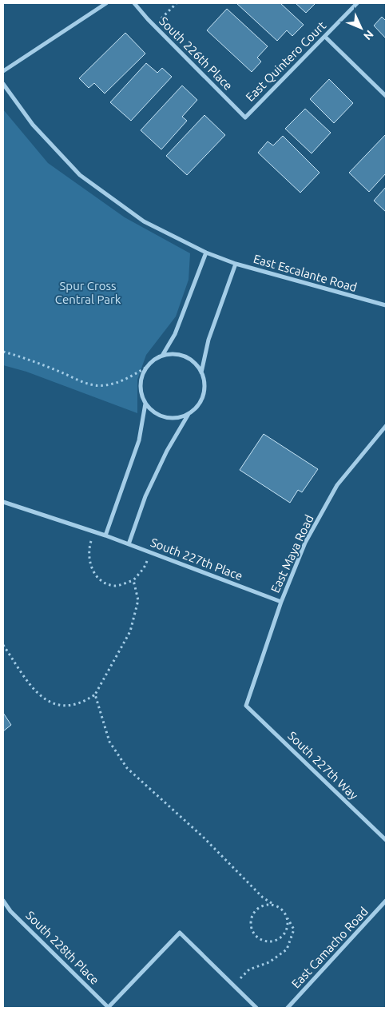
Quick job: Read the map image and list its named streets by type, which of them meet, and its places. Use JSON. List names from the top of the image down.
{
  "streets": {
    "street": [
      "South 226th Place",
      "East Quintero Court",
      "East Escalante Road",
      "East Maya Road",
      "South 227th Place",
      "South 227th Way",
      "South 228th Place",
      "East Camacho Road"
    ]
  },
  "crossings": [
    ["South 226th Place", "East Quintero Court"],
    ["East Maya Road", "South 227th Place"],
    ["East Maya Road", "South 227th Way"]
  ],
  "parks": ["Spur Cross Central Park"],
  "north": "bottom right"
}
